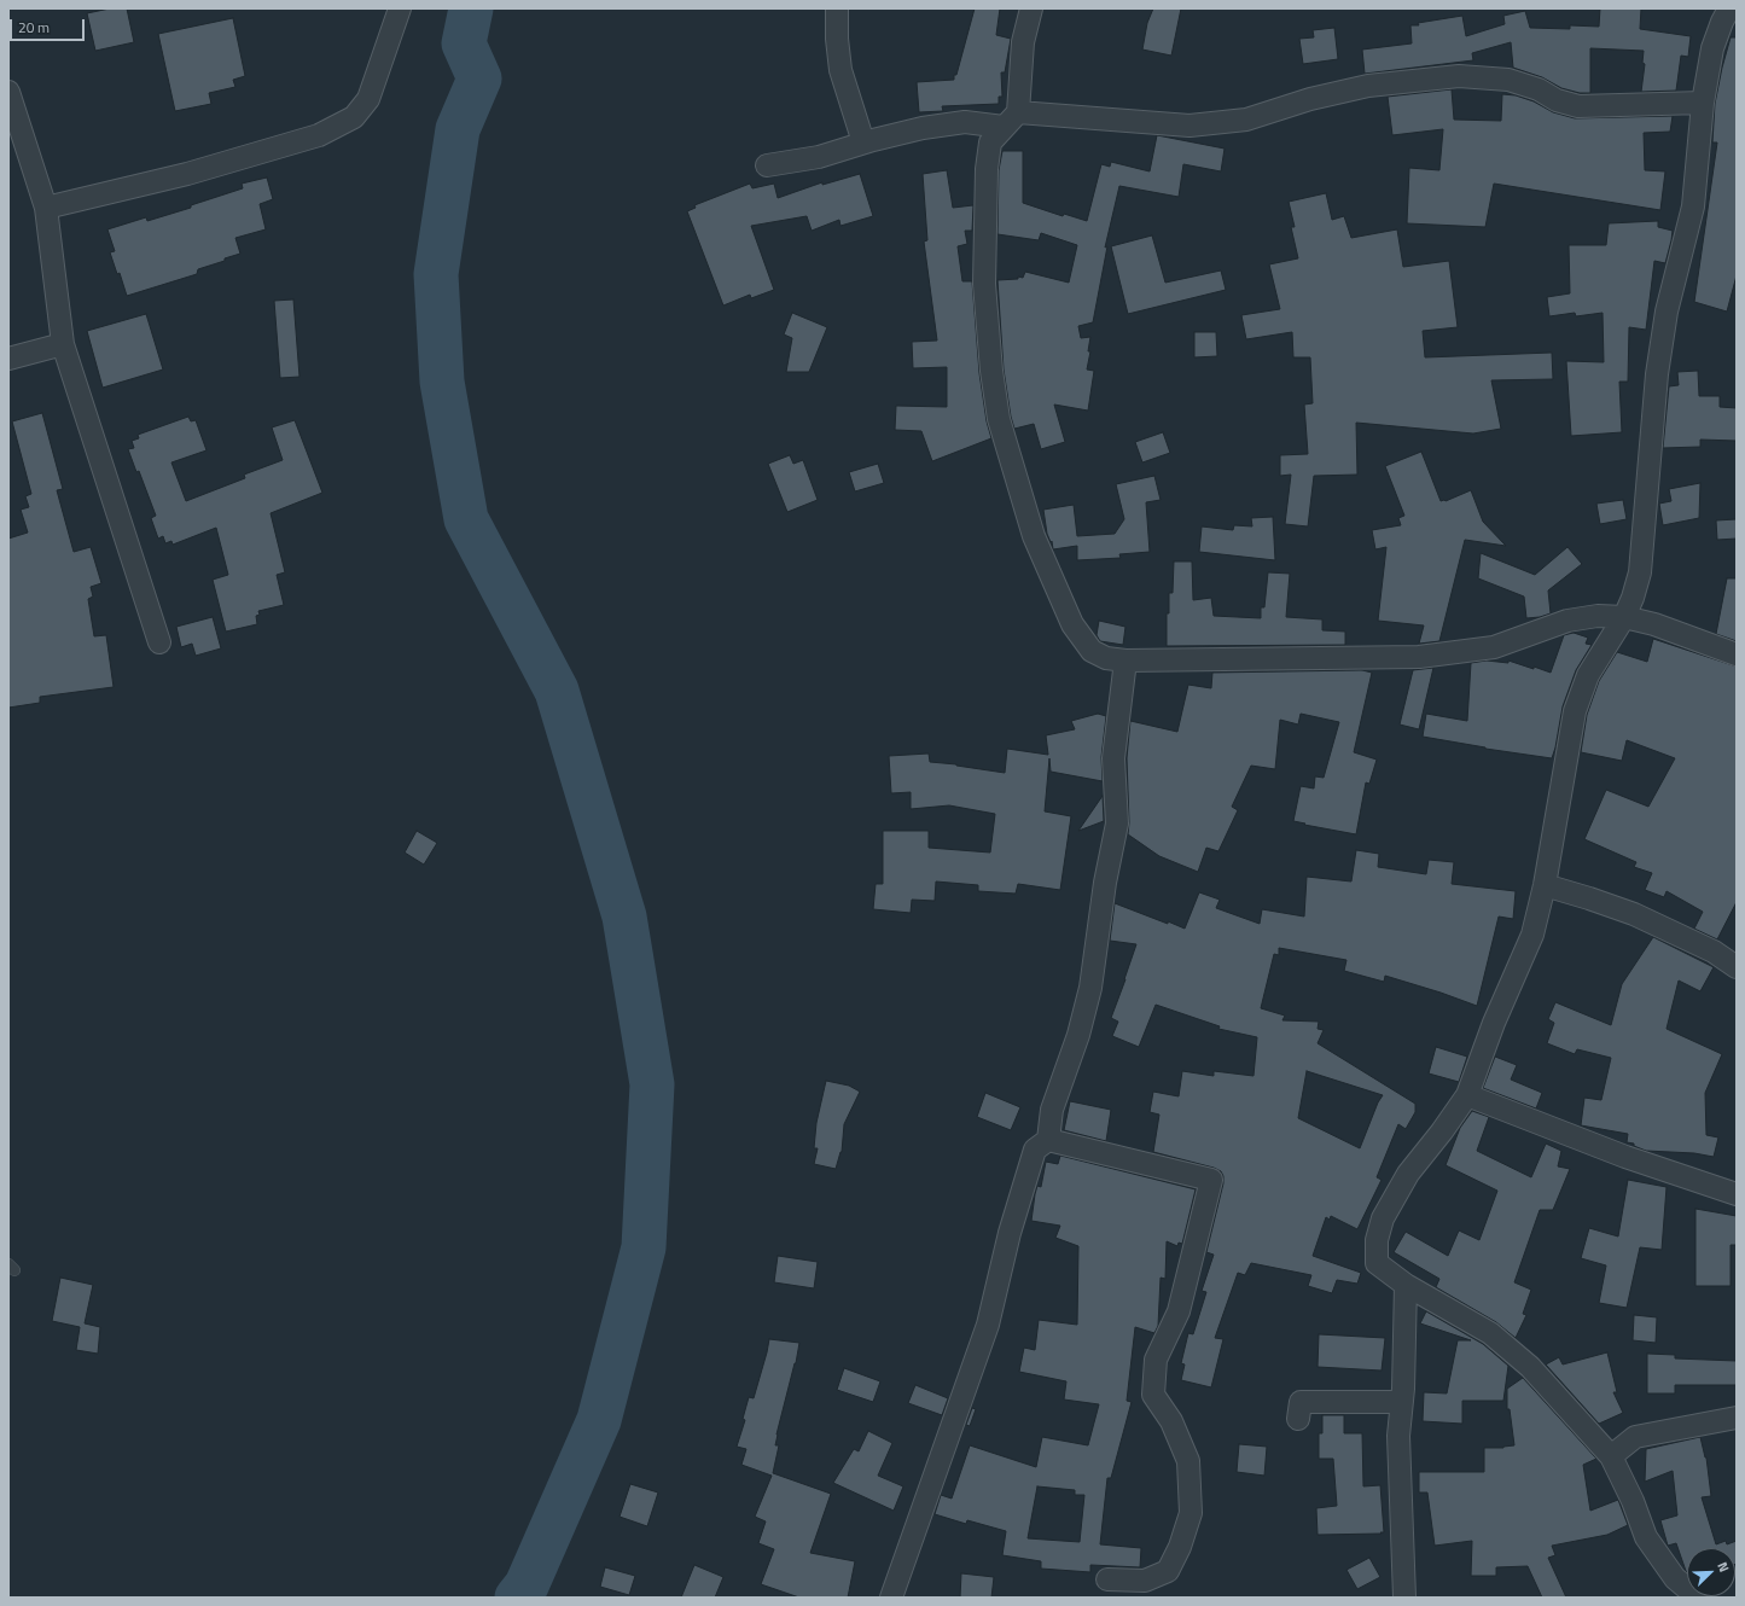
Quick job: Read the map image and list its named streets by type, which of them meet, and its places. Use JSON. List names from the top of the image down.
{
  "scale_bar": "20 m",
  "north": "top right"
}
